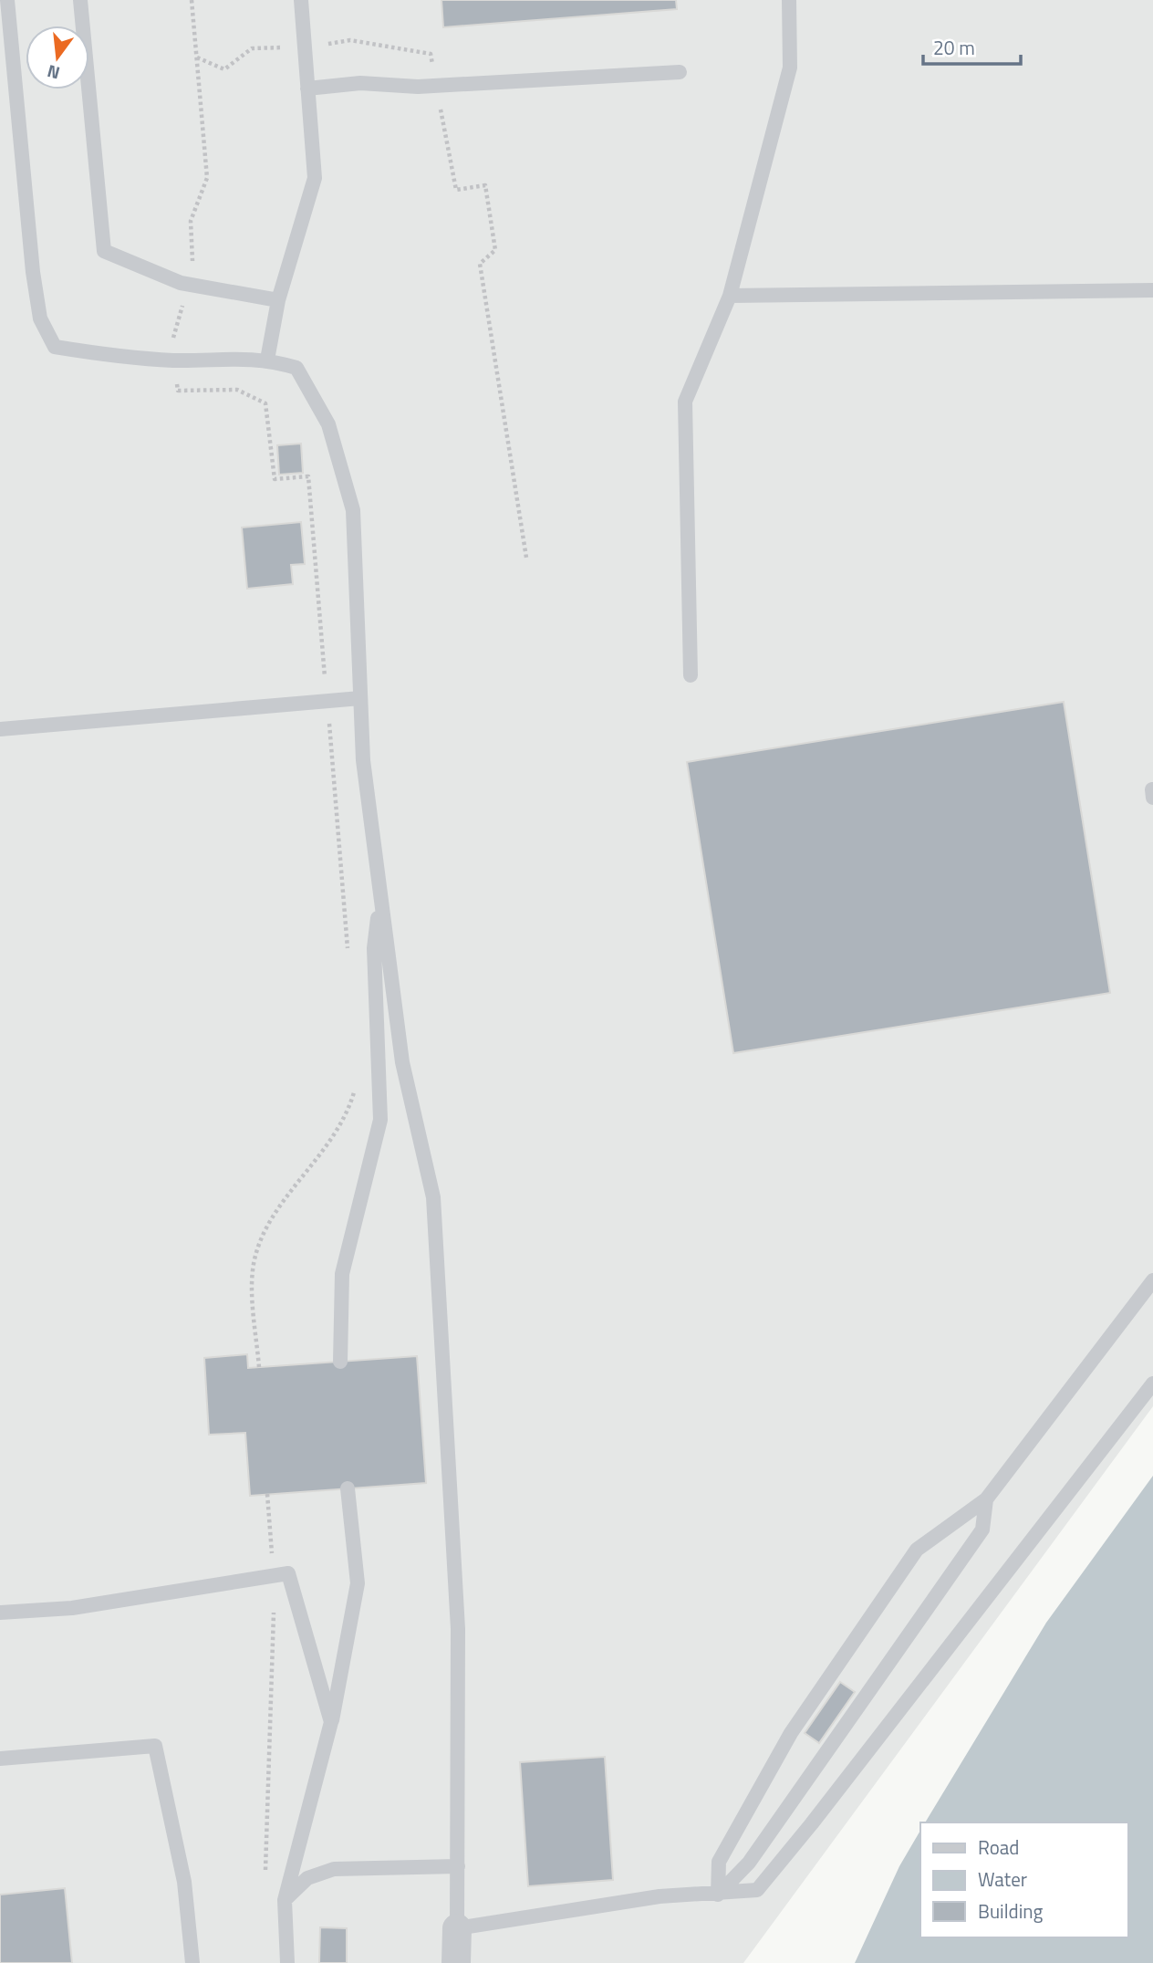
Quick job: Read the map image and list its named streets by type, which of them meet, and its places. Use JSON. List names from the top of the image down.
{
  "legend": ["Road", "Water", "Building"],
  "scale_bar": "20 m",
  "north": "bottom"
}
